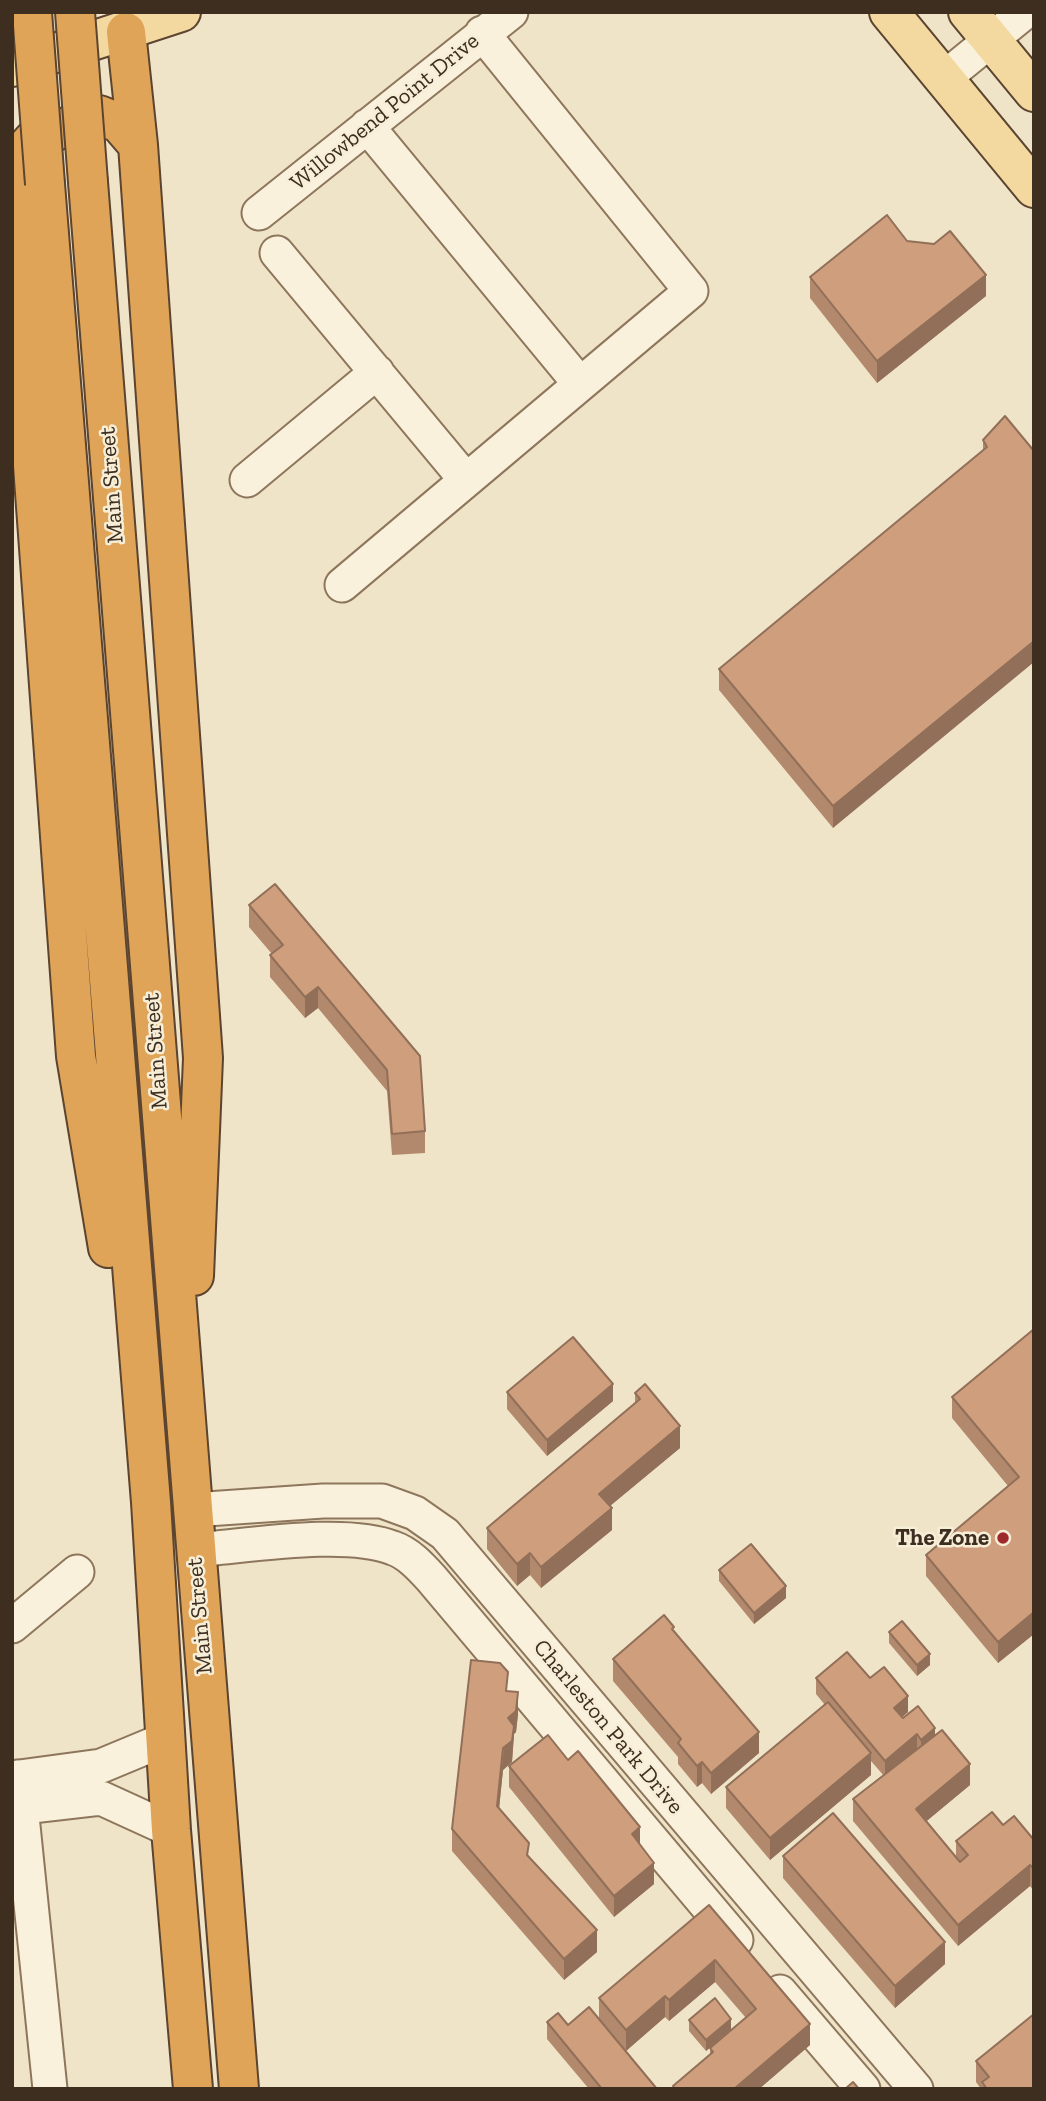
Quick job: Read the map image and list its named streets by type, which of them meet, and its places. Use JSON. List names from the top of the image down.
{
  "streets": {
    "highway": ["Main Street"],
    "street": ["Willowbend Point Drive", "Charleston Park Drive"]
  },
  "crossings": [
    ["Main Street", "Charleston Park Drive"]
  ],
  "places": ["The Zone"]
}
